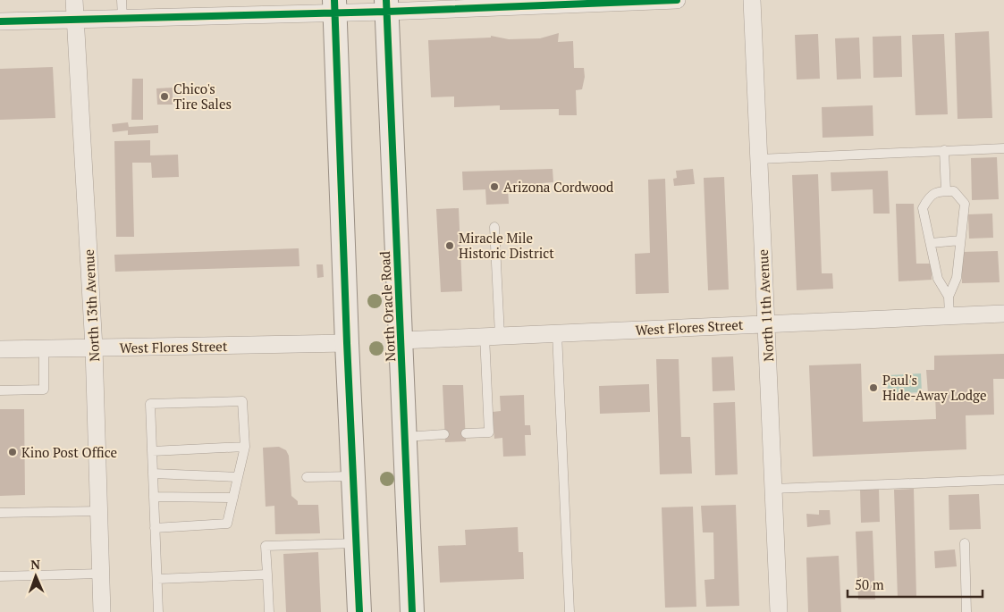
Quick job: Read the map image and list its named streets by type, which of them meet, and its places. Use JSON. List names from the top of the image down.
{
  "streets": {
    "main road": ["North Oracle Road"],
    "street": ["North 13th Avenue", "North 11th Avenue", "West Flores Street"]
  },
  "crossings": [
    ["North 13th Avenue", "West Flores Street"],
    ["North 11th Avenue", "West Flores Street"],
    ["North Oracle Road", "West Flores Street"]
  ],
  "places": [
    "Chico's Tire Sales",
    "Arizona Cordwood",
    "Miracle Mile Historic District",
    "Paul's Hide-Away Lodge",
    "Kino Post Office"
  ],
  "scale_bar": "50 m",
  "north": "top"
}
